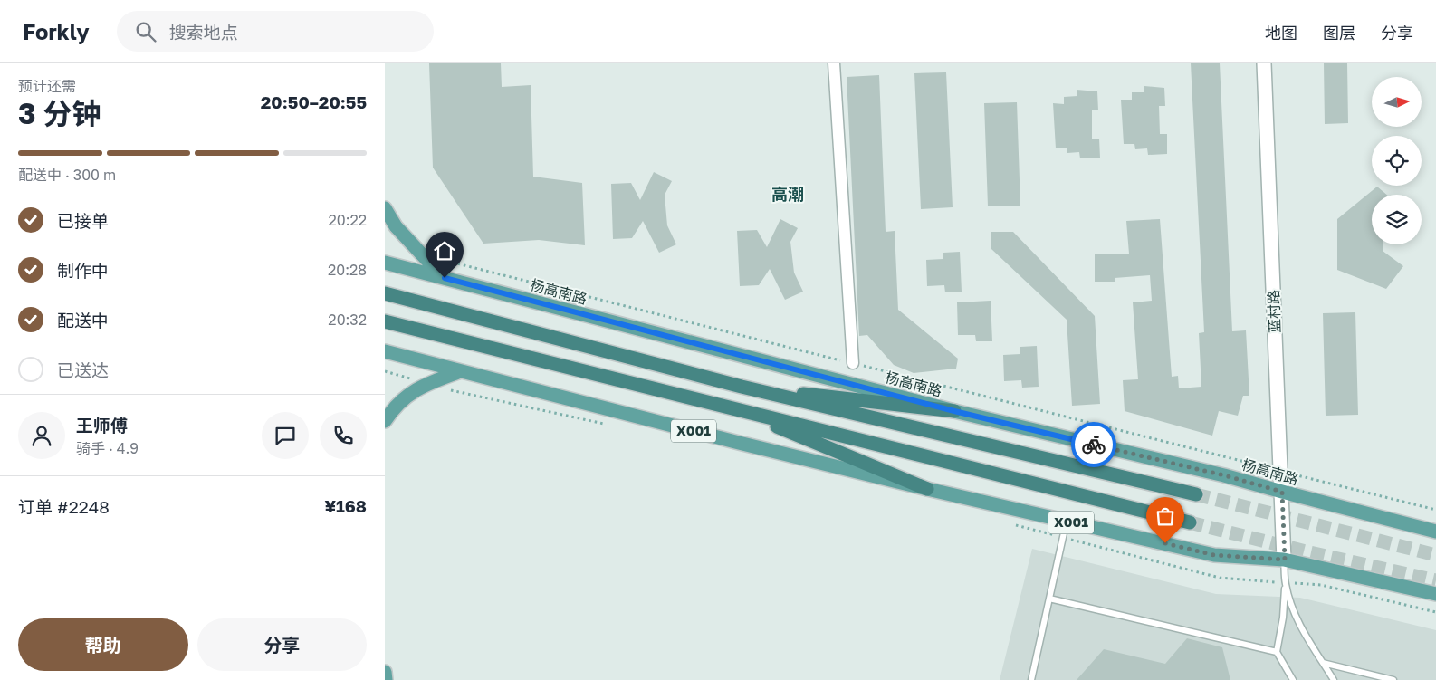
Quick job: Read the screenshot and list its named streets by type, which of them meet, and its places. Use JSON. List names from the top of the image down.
{
  "streets": {
    "highway": ["X001"],
    "main road": ["杨高南路"],
    "street": ["蓝村路"]
  },
  "crossings": [
    ["杨高南路", "蓝村路"],
    ["蓝村路", "X001"]
  ],
  "districts": ["高潮"],
  "north": "right",
  "page": {
    "header": "Forkly",
    "search": "搜索地点",
    "nav": ["地图", "图层", "分享"],
    "heading": ["3 分钟", "预计还需", "20:50–20:55"],
    "panel": [
      "王师傅",
      "骑手 · 4.9",
      "订单 #2248",
      "¥168"
    ],
    "bar": "配送中 · 300 m",
    "list": [
      ["已接单", "20:22"],
      ["制作中", "20:28"],
      ["配送中", "20:32"],
      "已送达"
    ],
    "buttons": ["帮助", "分享"]
  }
}
